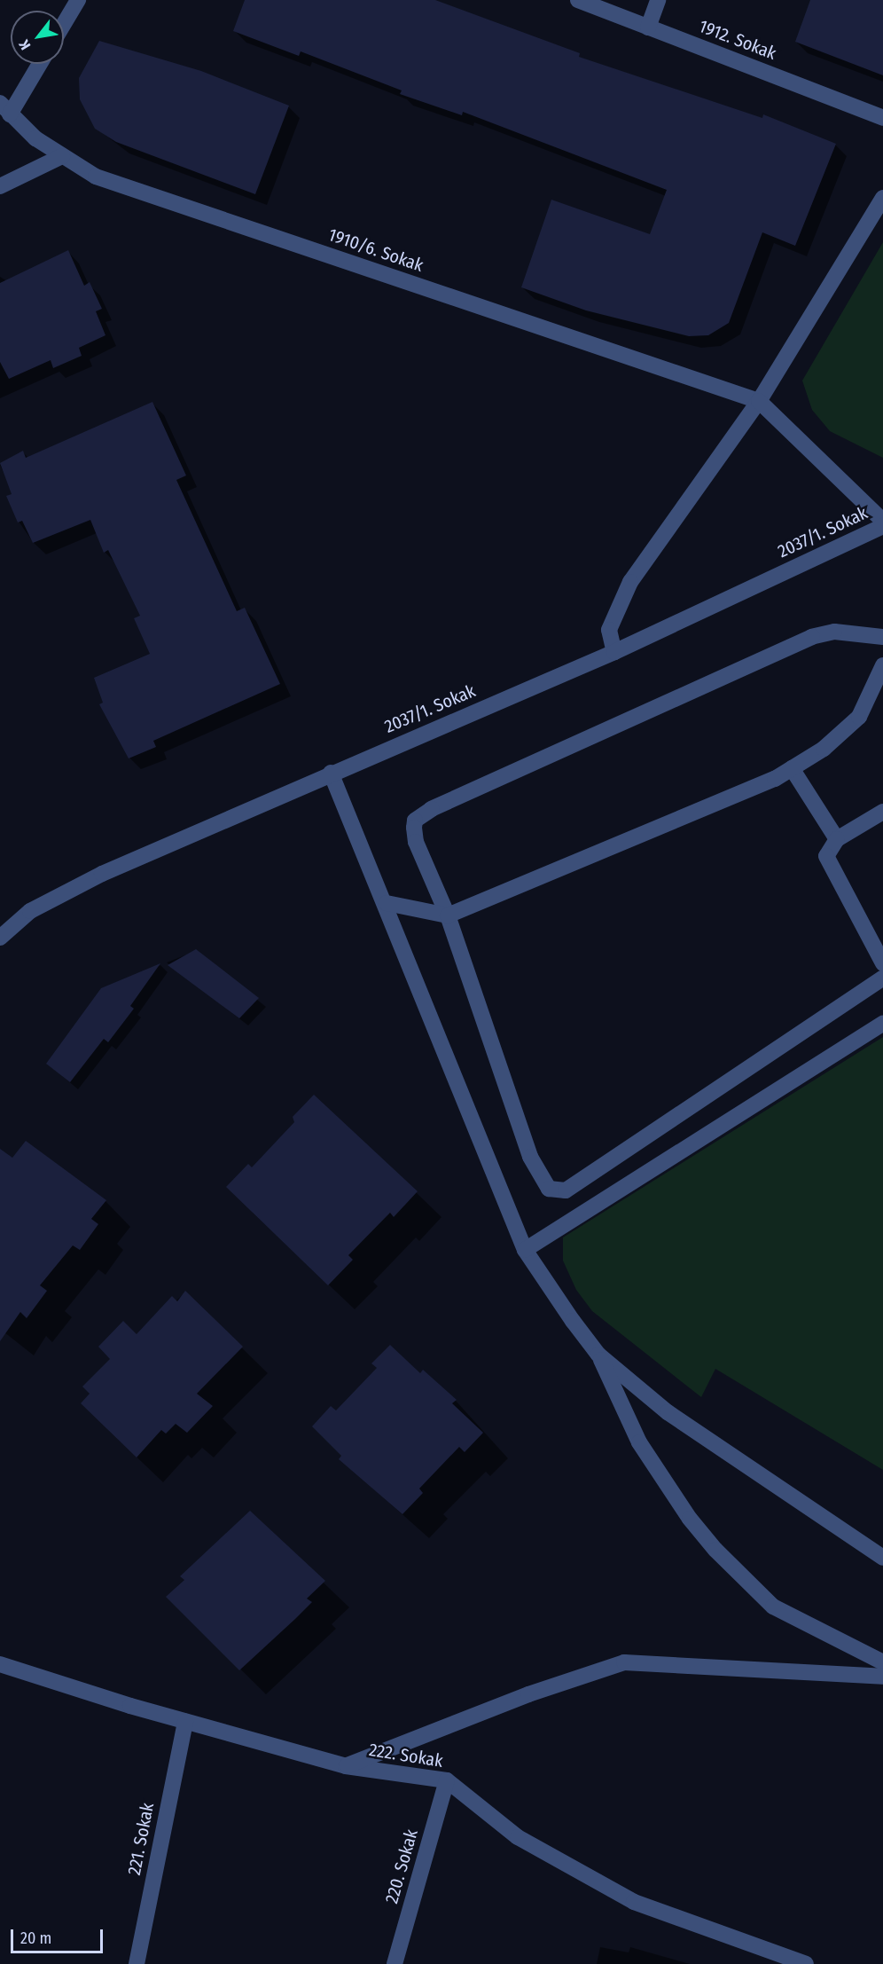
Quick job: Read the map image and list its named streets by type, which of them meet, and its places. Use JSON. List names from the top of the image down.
{
  "streets": {
    "street": [
      "1912. Sokak",
      "1910/6. Sokak",
      "2037/1. Sokak",
      "222. Sokak",
      "221. Sokak",
      "220. Sokak"
    ]
  },
  "crossings": [
    ["222. Sokak", "221. Sokak"],
    ["222. Sokak", "220. Sokak"]
  ],
  "scale_bar": "20 m",
  "north": "bottom left"
}
